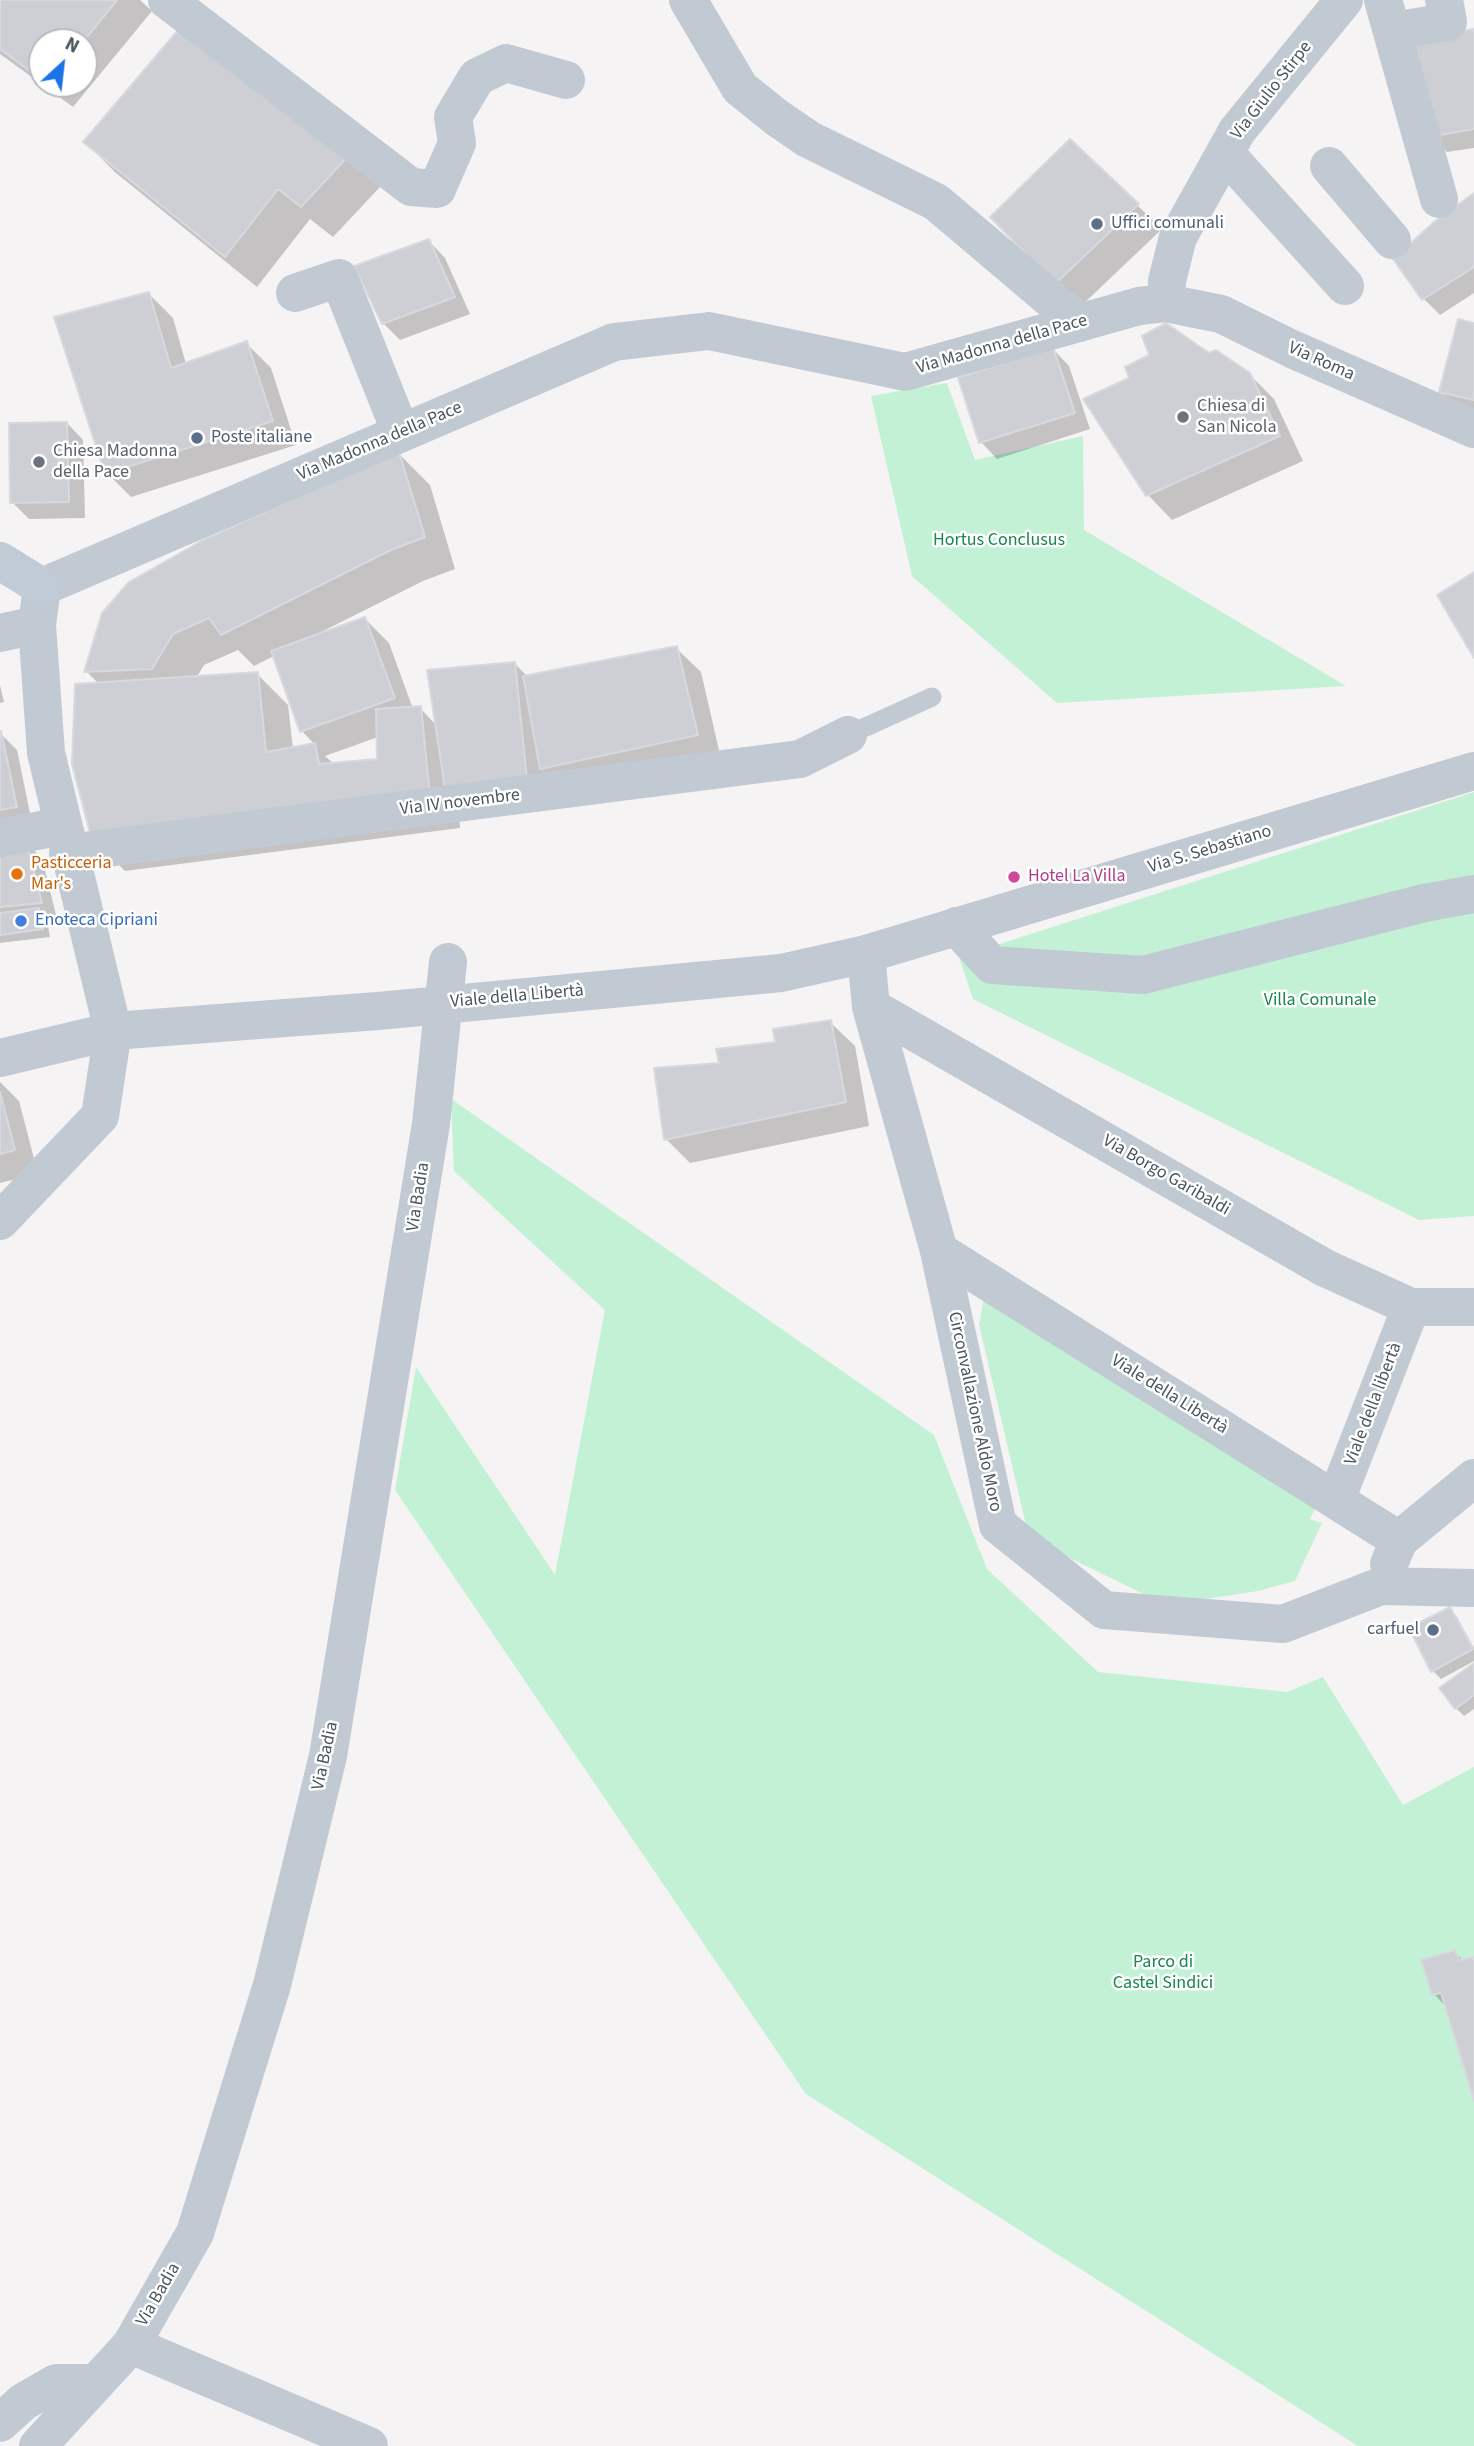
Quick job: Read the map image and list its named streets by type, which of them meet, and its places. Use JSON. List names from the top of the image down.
{
  "streets": {
    "street": [
      "Via Giulio Stirpe",
      "Via Madonna della Pace",
      "Via Roma",
      "Via IV novembre",
      "Via S. Sebastiano",
      "Viale della Libertà",
      "Via Borgo Garibaldi",
      "Via Badia",
      "Viale della libertà",
      "Circonvallazione Aldo Moro"
    ]
  },
  "crossings": [
    ["Via Giulio Stirpe", "Via Madonna della Pace"],
    ["Via Giulio Stirpe", "Via Roma"],
    ["Via Madonna della Pace", "Via Roma"],
    ["Via S. Sebastiano", "Viale della Libertà"],
    ["Viale della Libertà", "Via Badia"],
    ["Viale della Libertà", "Viale della libertà"],
    ["Viale della Libertà", "Circonvallazione Aldo Moro"],
    ["Via Borgo Garibaldi", "Viale della libertà"],
    ["Via Borgo Garibaldi", "Circonvallazione Aldo Moro"]
  ],
  "parks": ["Hortus Conclusus", "Villa Comunale", "Parco di Castel Sindici"],
  "places": [
    "Uffici comunali",
    "Chiesa di San Nicola",
    "Poste italiane",
    "Chiesa Madonna della Pace",
    "Pasticceria Mar's",
    "Hotel La Villa",
    "Enoteca Cipriani",
    "carfuel"
  ],
  "north": "top right"
}
